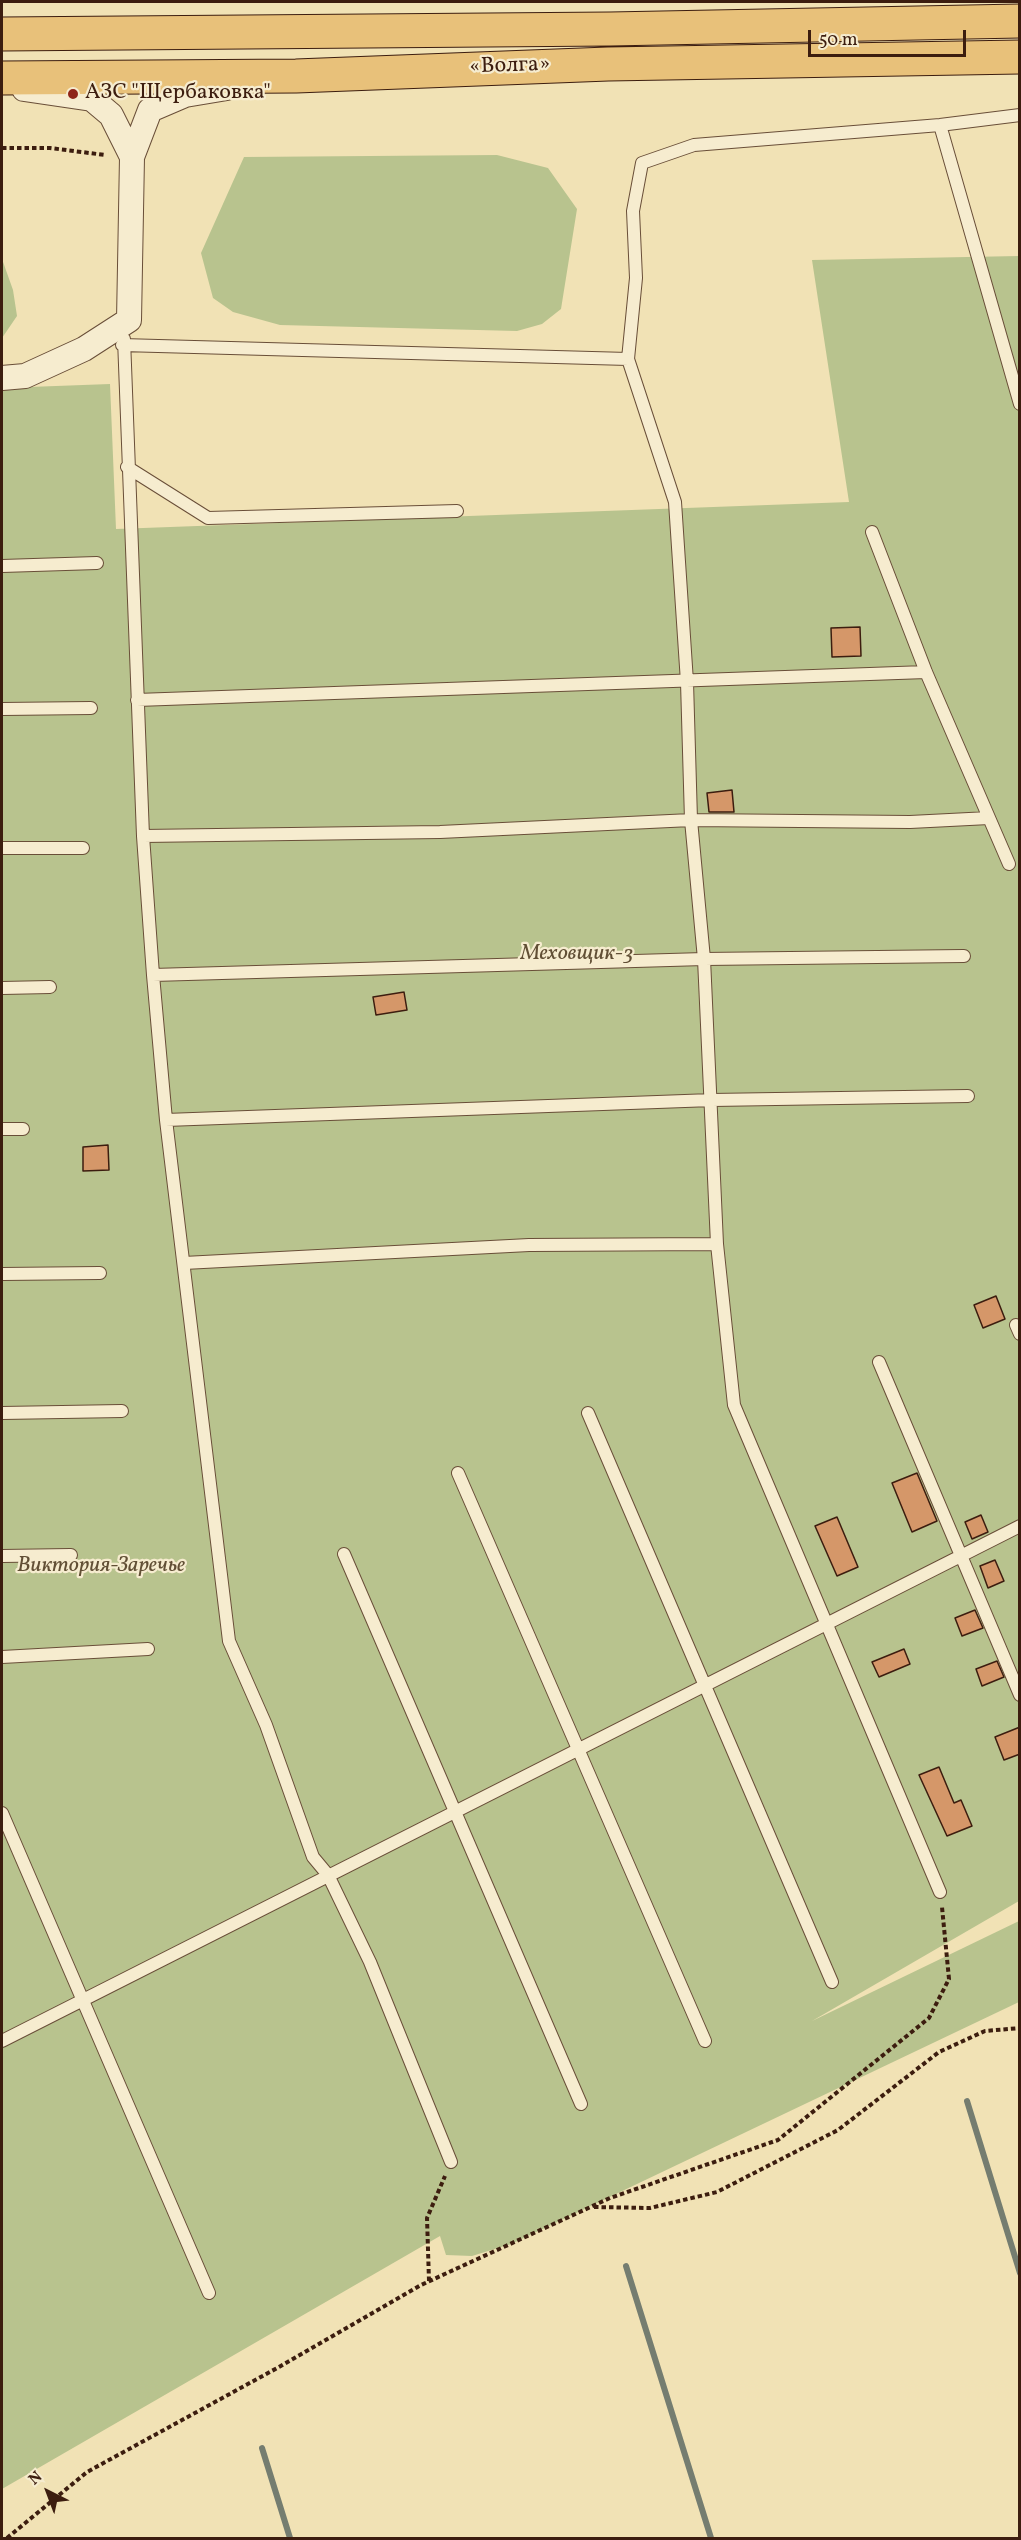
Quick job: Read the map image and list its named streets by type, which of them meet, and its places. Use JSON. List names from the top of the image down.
{
  "streets": {
    "highway": ["«Волга»"]
  },
  "parks": ["Меховщик-3", "Виктория-Заречье"],
  "places": ["АЗС \"Щербаковка\""],
  "scale_bar": "50 m",
  "north": "top left"
}
